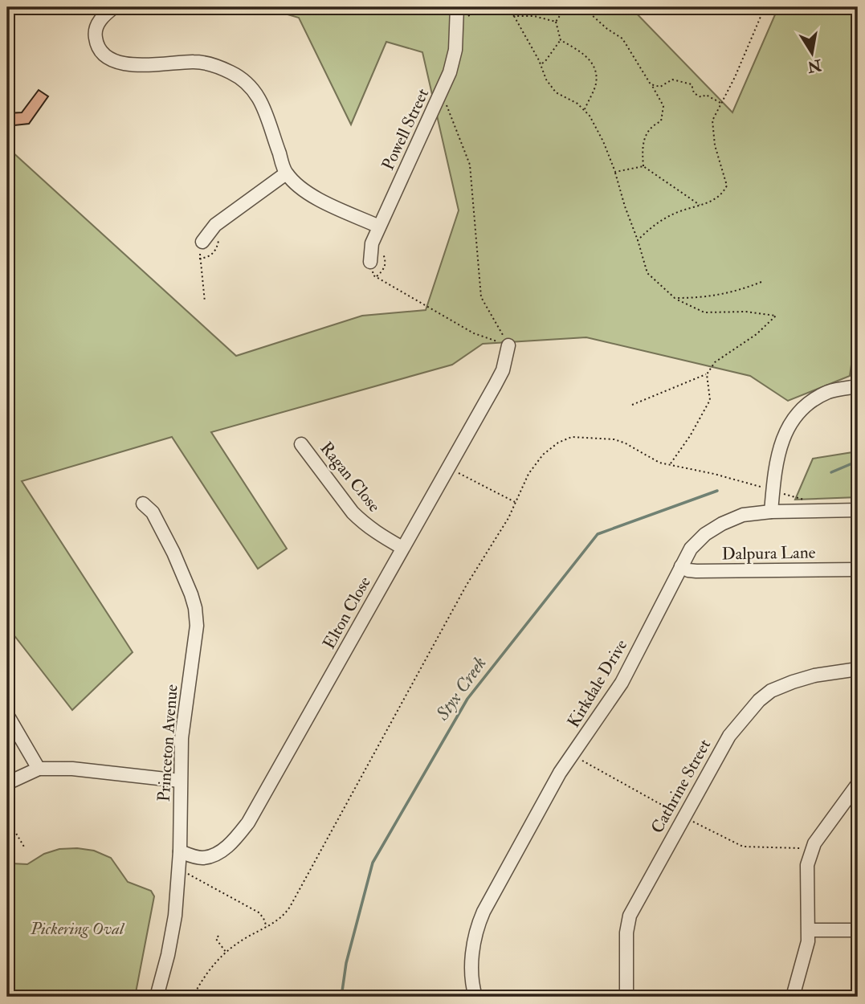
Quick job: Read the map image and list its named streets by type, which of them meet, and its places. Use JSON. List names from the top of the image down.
{
  "streets": {
    "street": [
      "Powell Street",
      "Ragan Close",
      "Dalpura Lane",
      "Elton Close",
      "Kirkdale Drive",
      "Princeton Avenue",
      "Cathrine Street"
    ]
  },
  "crossings": [
    ["Ragan Close", "Elton Close"],
    ["Dalpura Lane", "Kirkdale Drive"],
    ["Elton Close", "Princeton Avenue"]
  ],
  "water": ["Styx Creek"],
  "parks": ["Pickering Oval"],
  "north": "bottom"
}
